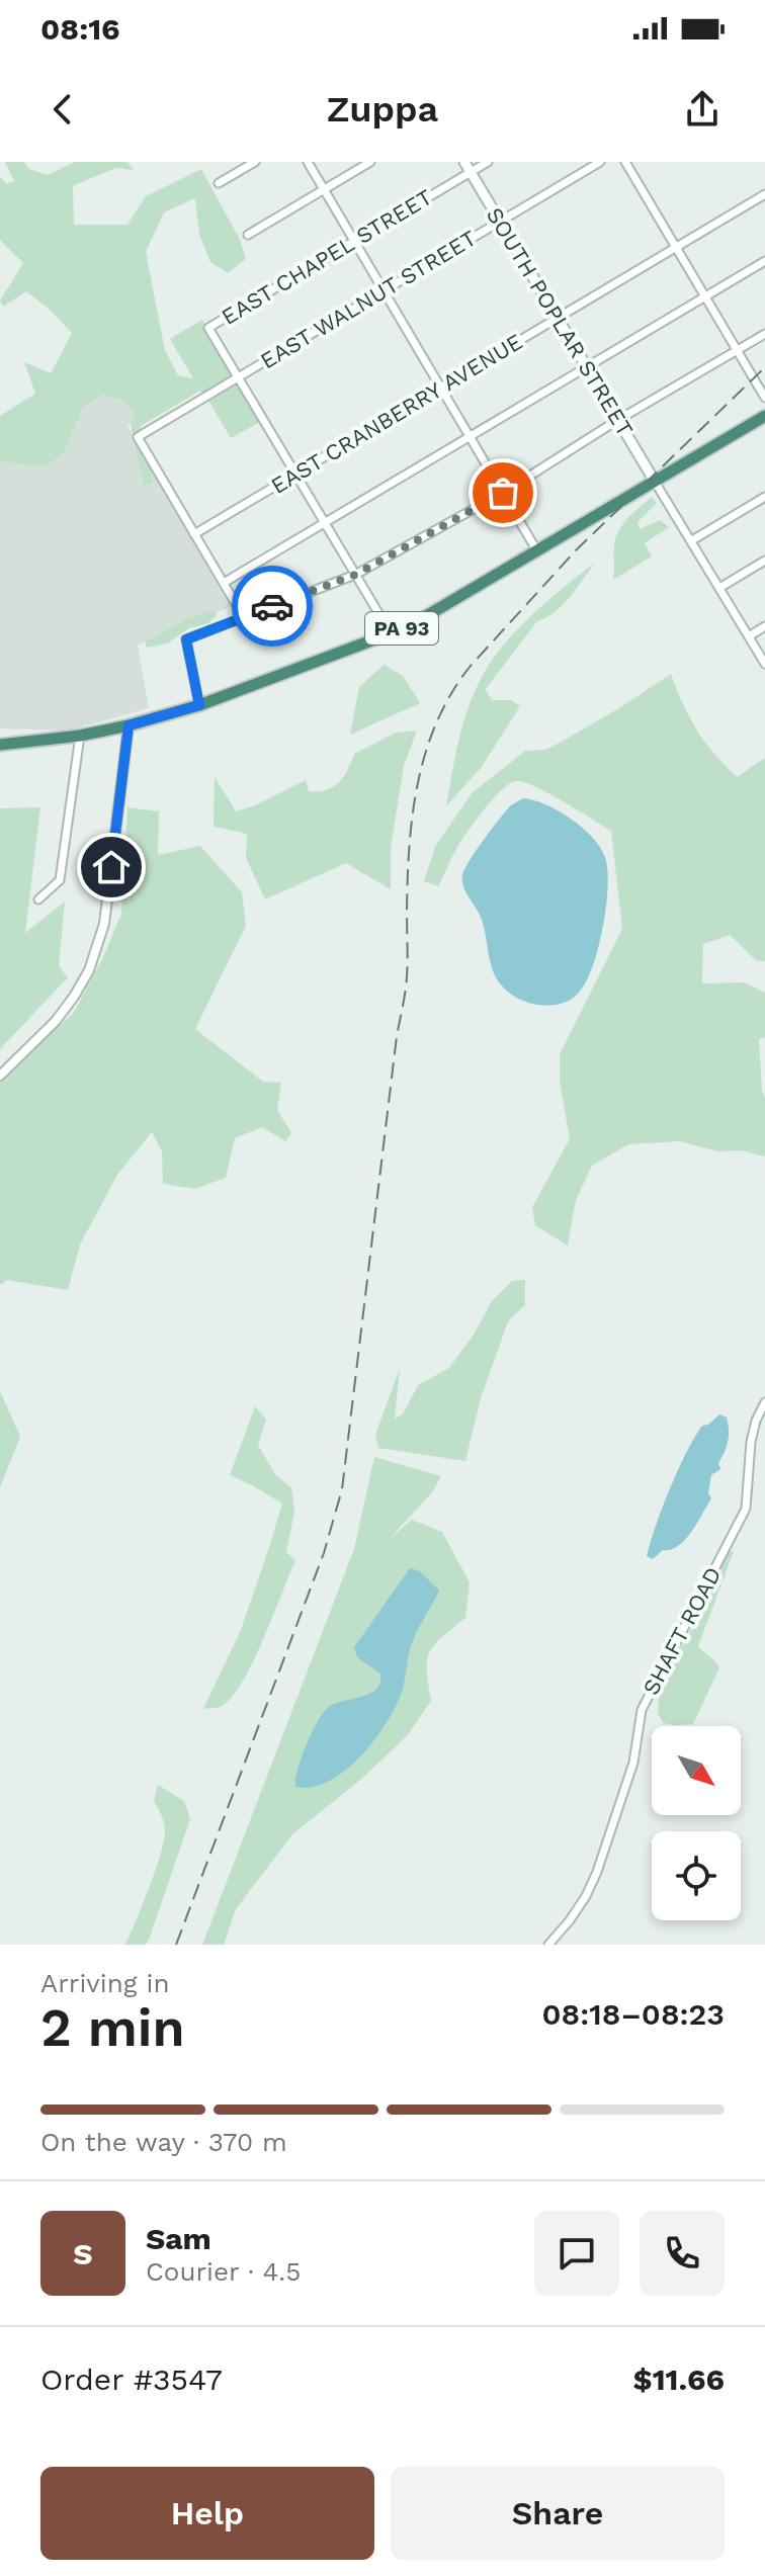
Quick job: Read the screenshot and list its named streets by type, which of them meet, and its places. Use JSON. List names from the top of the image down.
{
  "streets": {
    "highway": ["PA 93"],
    "main road": ["SOUTH POPLAR STREET"],
    "street": [
      "EAST CHAPEL STREET",
      "EAST WALNUT STREET",
      "EAST CRANBERRY AVENUE",
      "SHAFT ROAD"
    ]
  },
  "crossings": [
    ["EAST CHAPEL STREET", "EAST WALNUT STREET"],
    ["EAST CHAPEL STREET", "SOUTH POPLAR STREET"],
    ["EAST WALNUT STREET", "SOUTH POPLAR STREET"],
    ["EAST WALNUT STREET", "EAST CRANBERRY AVENUE"],
    ["SOUTH POPLAR STREET", "EAST CRANBERRY AVENUE"],
    ["SOUTH POPLAR STREET", "PA 93"]
  ],
  "north": "bottom right",
  "page": {
    "status": "08:16",
    "header": "Zuppa",
    "heading": ["2 min", "Arriving in", "08:18–08:23"],
    "panel": [
      "Sam",
      "Courier · 4.5",
      "Order #3547",
      "$11.66"
    ],
    "bar": "On the way · 370 m",
    "round": "S",
    "buttons": ["Help", "Share"]
  }
}
